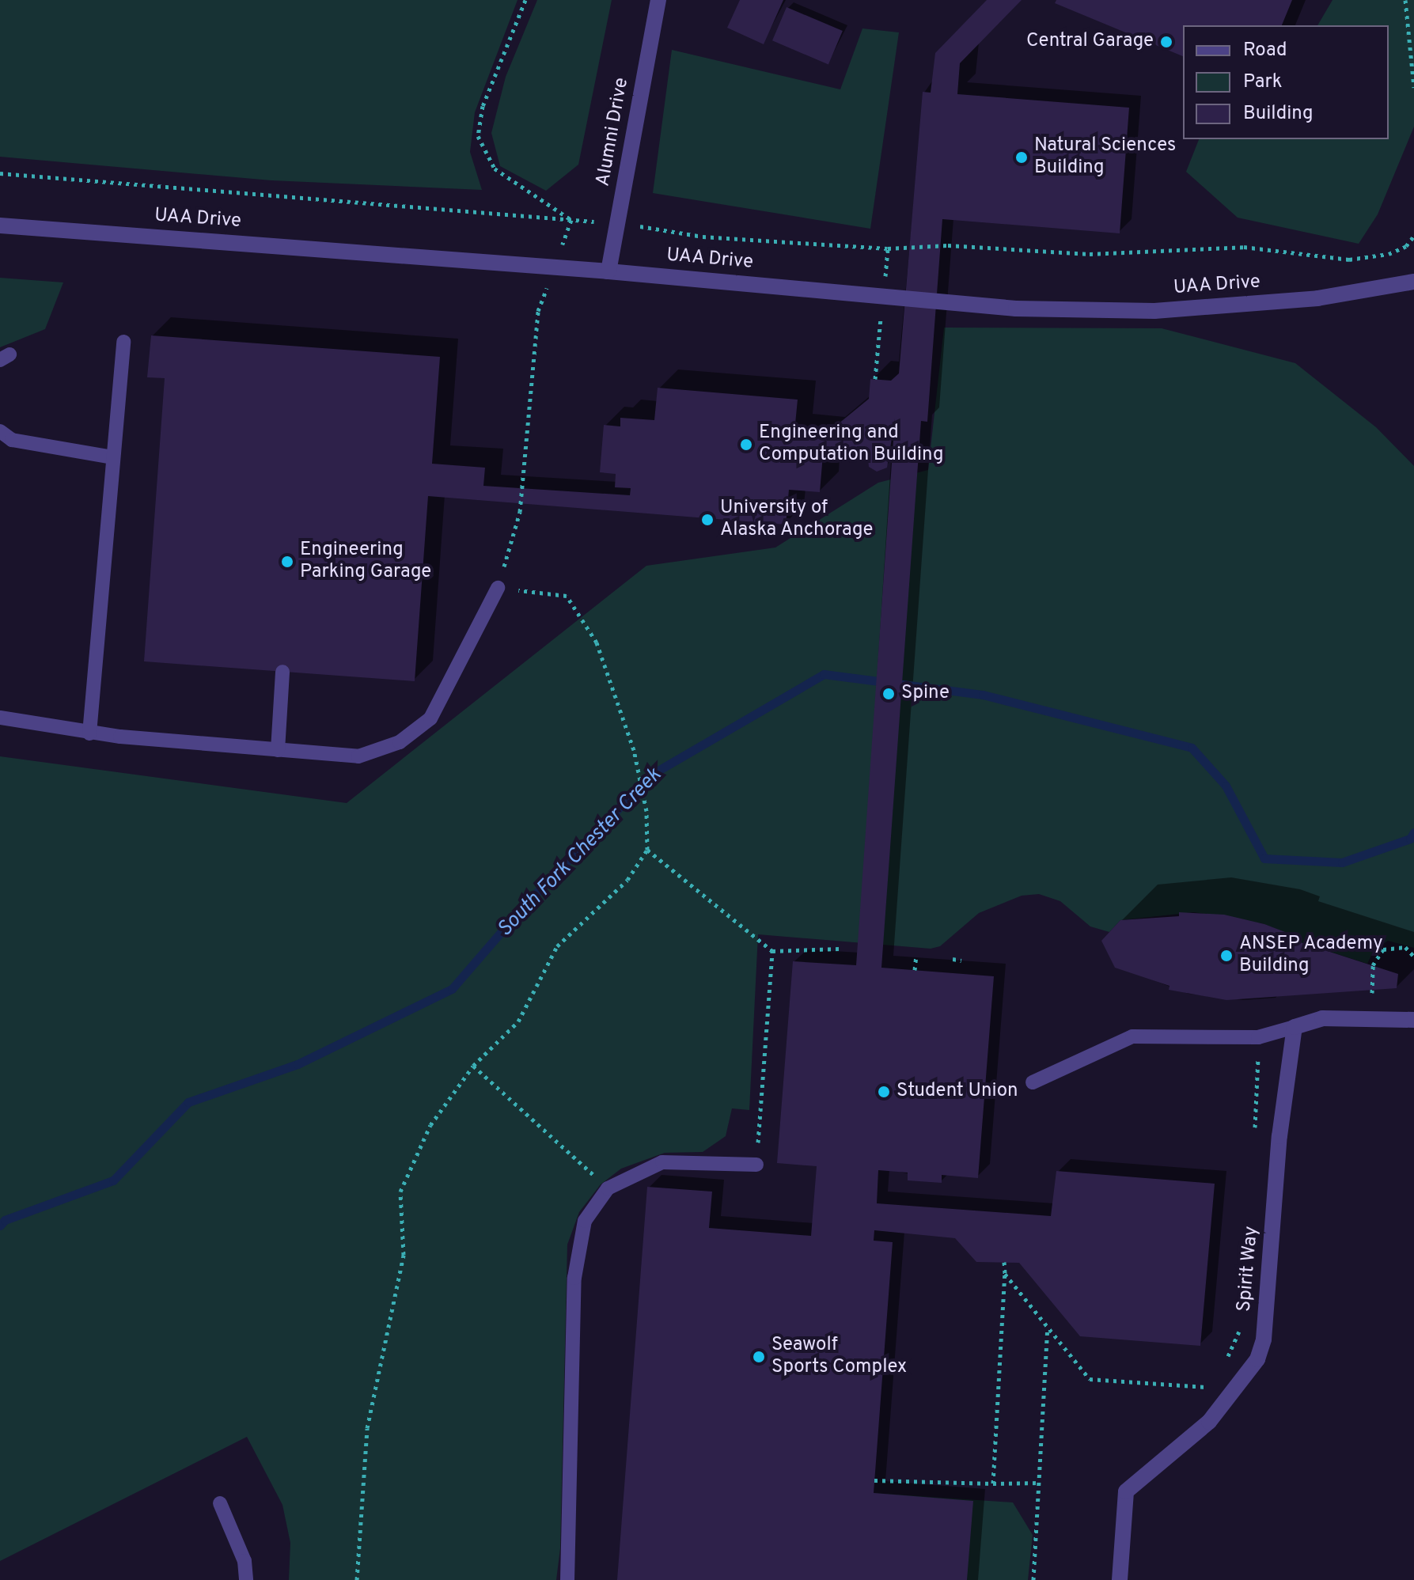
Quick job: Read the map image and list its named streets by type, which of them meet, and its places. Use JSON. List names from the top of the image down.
{
  "streets": {
    "street": ["Alumni Drive", "UAA Drive", "Spirit Way"]
  },
  "crossings": [
    ["Alumni Drive", "UAA Drive"]
  ],
  "water": ["South Fork Chester Creek"],
  "places": [
    "Central Garage",
    "Natural Sciences Building",
    "Engineering and Computation Building",
    "University of Alaska Anchorage",
    "Engineering Parking Garage",
    "Spine",
    "ANSEP Academy Building",
    "Student Union",
    "Seawolf Sports Complex"
  ],
  "legend": ["Road", "Park", "Building"]
}
